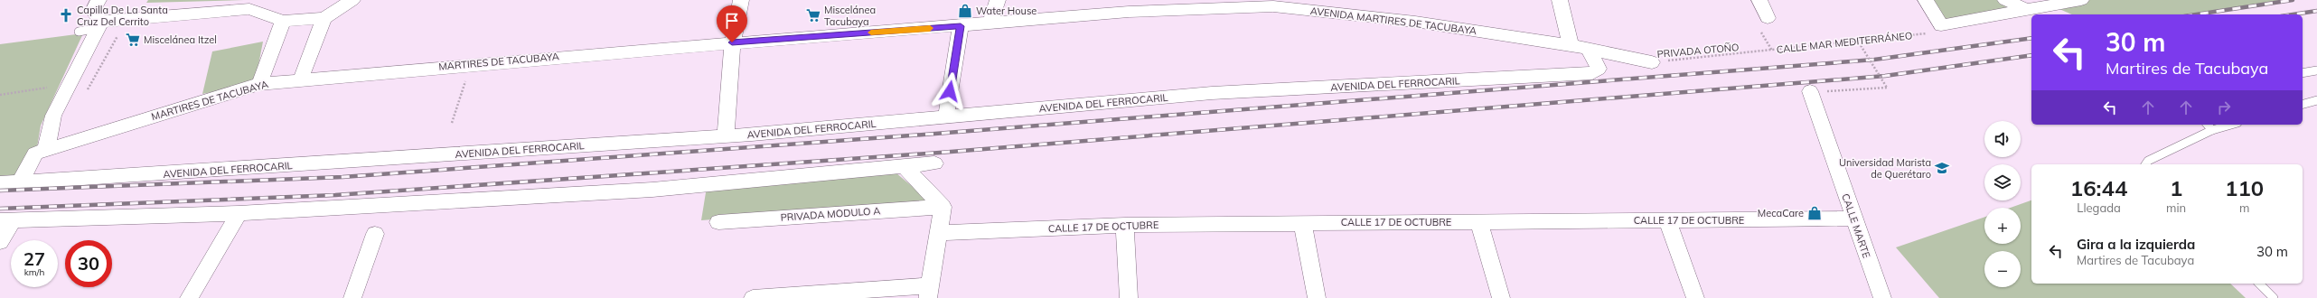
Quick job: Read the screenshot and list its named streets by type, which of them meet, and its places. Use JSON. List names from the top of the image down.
{
  "streets": {
    "street": [
      "AVENIDA MARTIRES DE TACUBAYA",
      "MARTIRES DE TACUBAYA",
      "AVENIDA DEL FERROCARIL",
      "PRIVADA MODULO A",
      "CALLE 17 DE OCTUBRE",
      "CALLE MARTE"
    ],
    "path": ["CALLE MAR MEDITERRÁNEO", "PRIVADA OTOÑO"]
  },
  "crossings": [
    ["AVENIDA MARTIRES DE TACUBAYA", "PRIVADA OTOÑO"],
    ["AVENIDA MARTIRES DE TACUBAYA", "MARTIRES DE TACUBAYA"],
    ["AVENIDA MARTIRES DE TACUBAYA", "AVENIDA DEL FERROCARIL"],
    ["CALLE MAR MEDITERRÁNEO", "PRIVADA OTOÑO"],
    ["MARTIRES DE TACUBAYA", "AVENIDA DEL FERROCARIL"],
    ["CALLE 17 DE OCTUBRE", "CALLE MARTE"]
  ],
  "places": {
    "shop": ["Water House", "MecaCare"],
    "church": ["Capilla De La Santa Cruz Del Cerrito"],
    "supermarket": ["Miscelánea Tacubaya", "Miscelánea Itzel"],
    "school or university": ["Universidad Marista de Querétaro"]
  },
  "page": {
    "turn": ["30 m", "Martires de Tacubaya"],
    "map_buttons": ["+", "−"],
    "eta": [
      "16:44",
      "Llegada",
      "1",
      "min",
      "110",
      "m"
    ],
    "list": [
      {
        "name": "Gira a la izquierda",
        "note": "Martires de Tacubaya",
        "value": "30 m"
      }
    ],
    "speed": "27 km/h",
    "limit": "30"
  }
}
